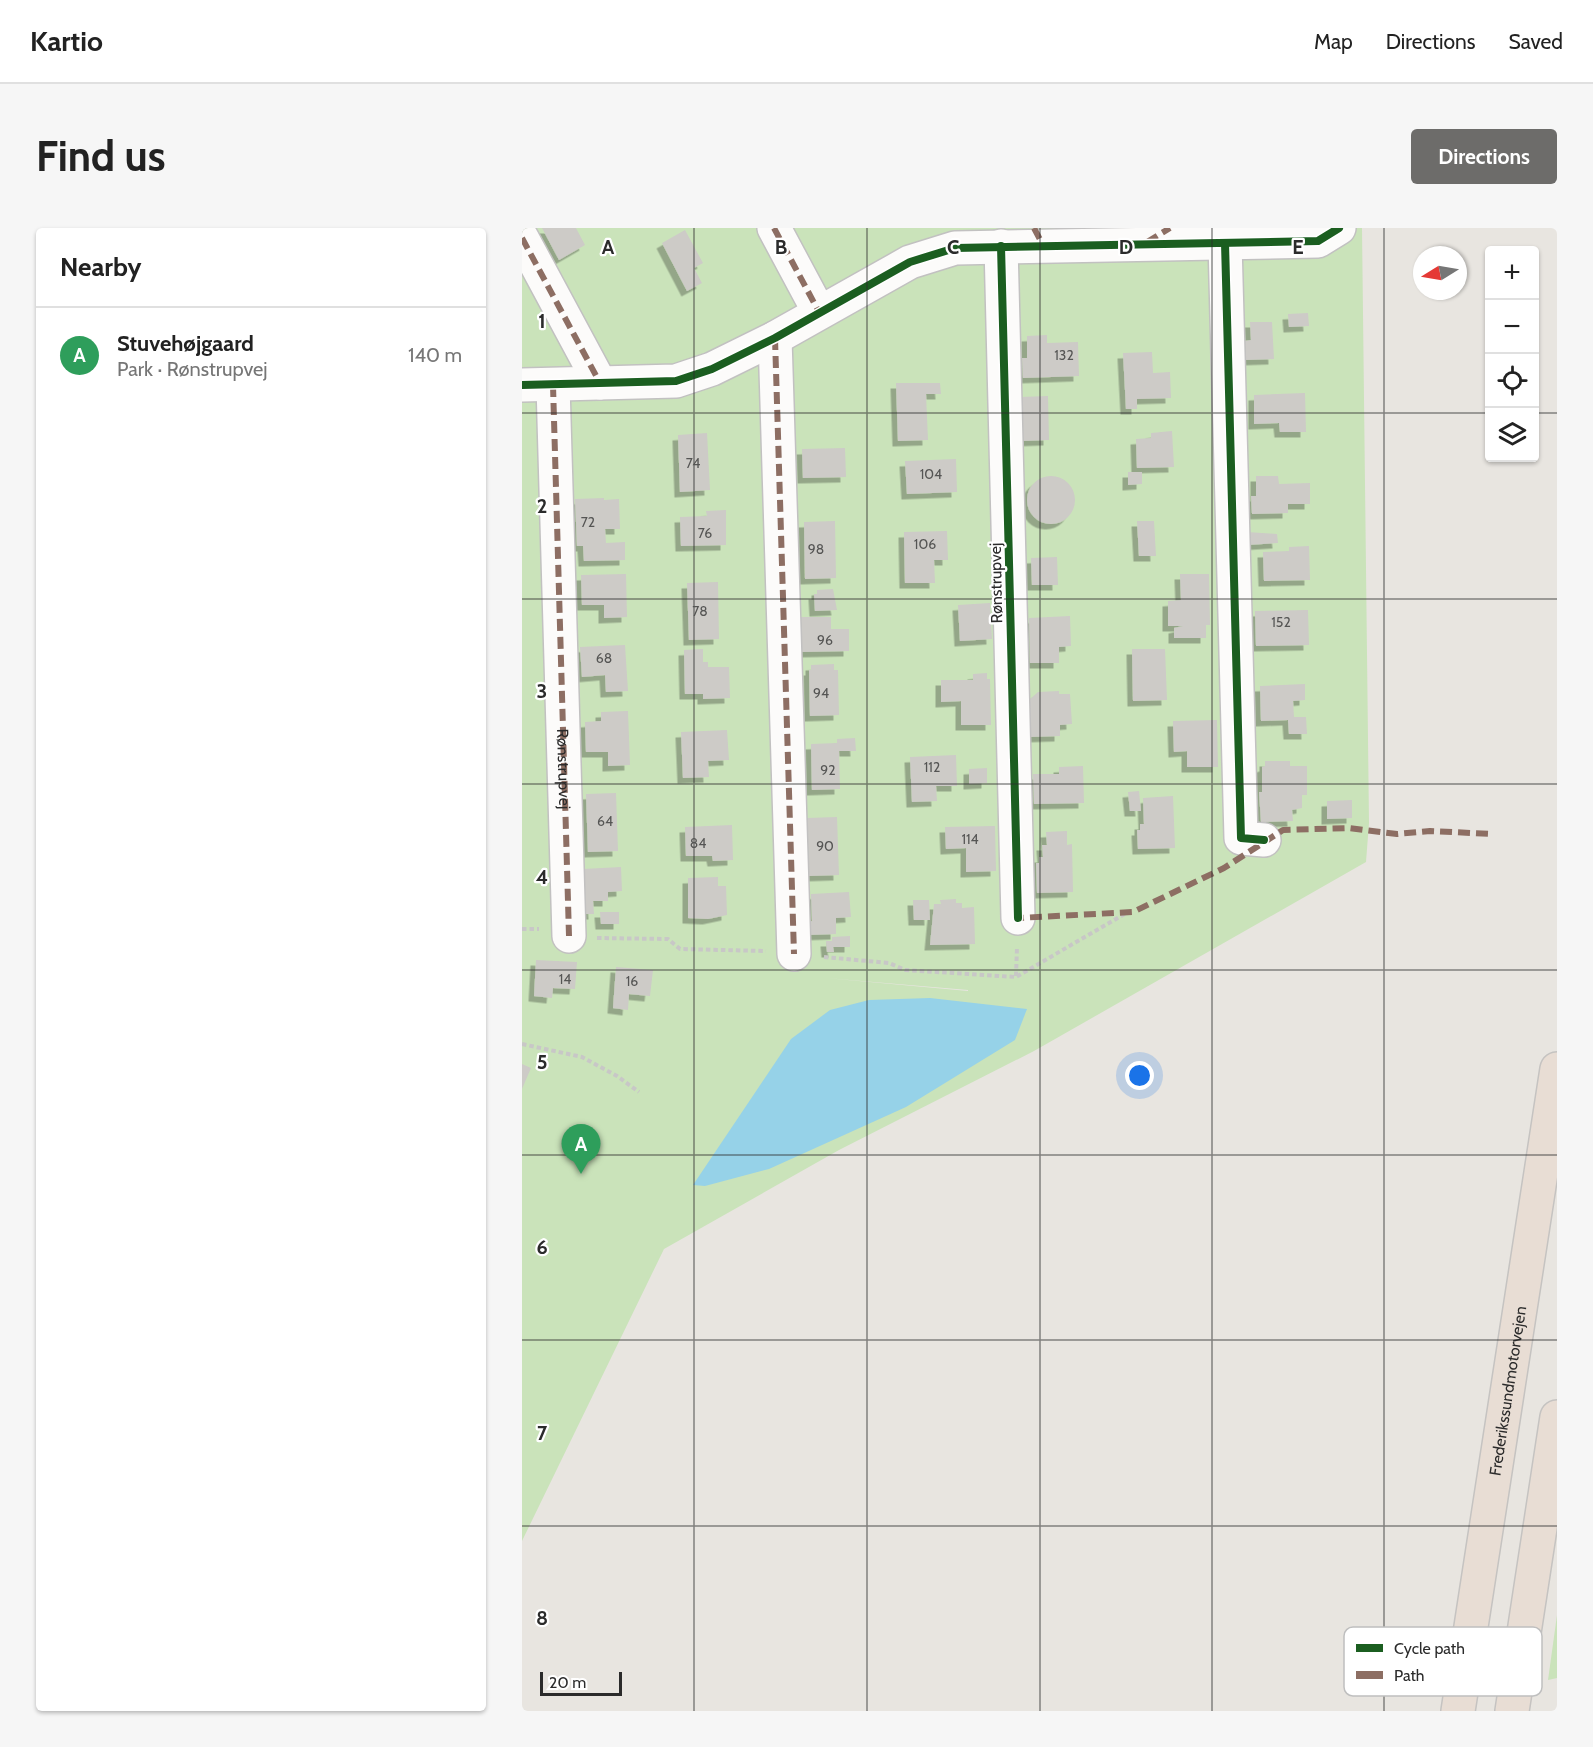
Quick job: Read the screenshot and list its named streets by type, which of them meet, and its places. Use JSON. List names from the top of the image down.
{
  "streets": {
    "highway": ["Frederikssundmotorvejen"],
    "street": ["Rønstrupvej"]
  },
  "house_numbers": [
    "132",
    "74",
    "104",
    "72",
    "76",
    "106",
    "98",
    "78",
    "152",
    "96",
    "68",
    "94",
    "112",
    "92",
    "64",
    "114",
    "84",
    "90",
    "14",
    "16"
  ],
  "legend": ["Cycle path", "Path"],
  "scale_bar": "20 m",
  "north": "left",
  "page": {
    "header": "Kartio",
    "nav": ["Map", "Directions", "Saved"],
    "buttons": "Directions",
    "title": "Find us",
    "heading": "Nearby",
    "map_buttons": ["+", "−"],
    "list": [
      {
        "mark": "A",
        "name": "Stuvehøjgaard",
        "note": "Park · Rønstrupvej",
        "value": "140 m"
      }
    ],
    "pins": "A",
    "scale": "20 m"
  },
  "grid": {
    "columns": [
      "A",
      "B",
      "C",
      "D",
      "E"
    ],
    "rows": [
      "1",
      "2",
      "3",
      "4",
      "5",
      "6",
      "7",
      "8"
    ]
  }
}
